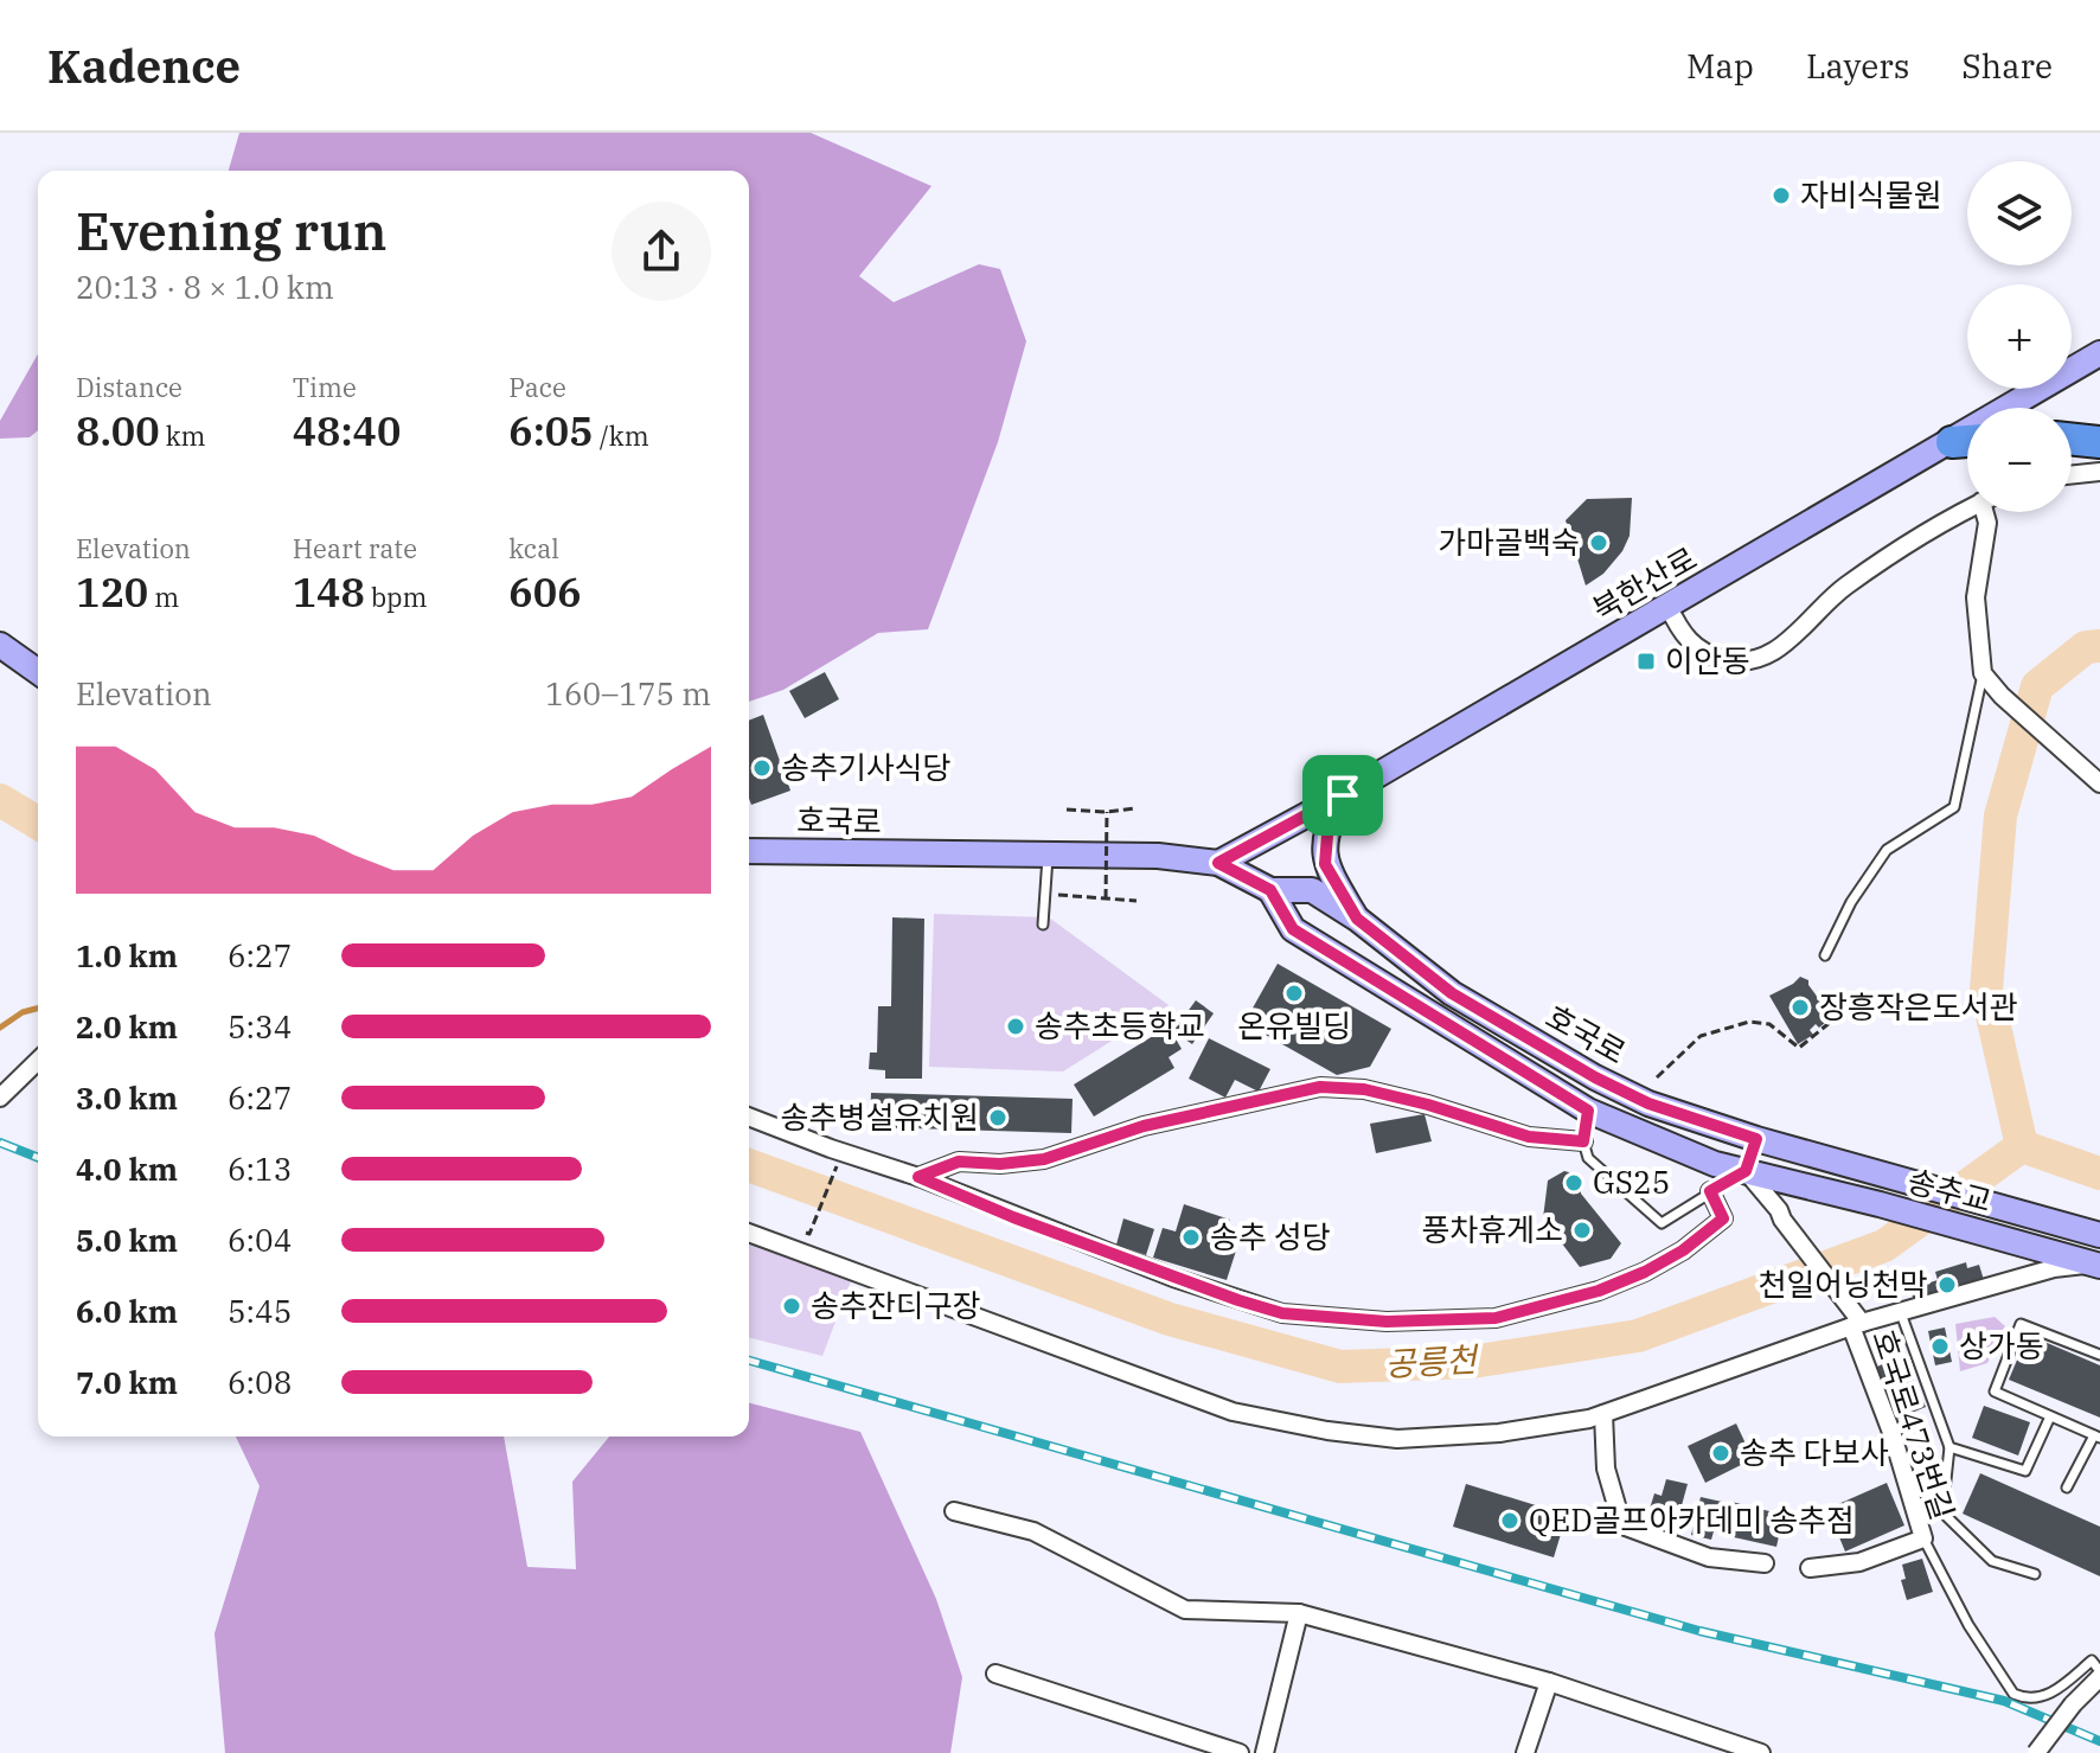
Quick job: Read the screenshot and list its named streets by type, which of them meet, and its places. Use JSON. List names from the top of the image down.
{
  "streets": {
    "street": [
      "북한산로",
      "호국로",
      "송추교",
      "호국로473번길"
    ]
  },
  "crossings": [
    ["북한산로", "호국로"],
    ["호국로", "송추교"],
    ["호국로", "호국로473번길"]
  ],
  "water": ["공릉천"],
  "places": {
    "other": [
      "자비식물원",
      "가마골백숙",
      "송추기사식당",
      "온유빌딩",
      "장흥작은도서관",
      "송추초등학교",
      "송추병설유치원",
      "GS25",
      "풍차휴게소",
      "송추 성당",
      "천일어닝천막",
      "송추잔디구장",
      "상가동",
      "송추 다보사",
      "QED골프아카데미 송추점"
    ],
    "transit": ["이안동"]
  },
  "page": {
    "header": "Kadence",
    "nav": ["Map", "Layers", "Share"],
    "map_buttons": ["+", "−"],
    "heading": ["Evening run", "20:13 · 8 × 1.0 km"],
    "stats": [
      ["Distance", "8.00 km"],
      ["Time", "48:40"],
      ["Pace", "6:05 /km"],
      ["Elevation", "120 m"],
      ["Heart rate", "148 bpm"],
      ["kcal", "606"]
    ],
    "chart": ["Elevation", "160–175 m"],
    "list": [
      {
        "name": "1.0 km",
        "note": "6:27"
      },
      {
        "name": "2.0 km",
        "note": "5:34"
      },
      {
        "name": "3.0 km",
        "note": "6:27"
      },
      {
        "name": "4.0 km",
        "note": "6:13"
      },
      {
        "name": "5.0 km",
        "note": "6:04"
      },
      {
        "name": "6.0 km",
        "note": "5:45"
      },
      {
        "name": "7.0 km",
        "note": "6:08"
      }
    ]
  }
}
